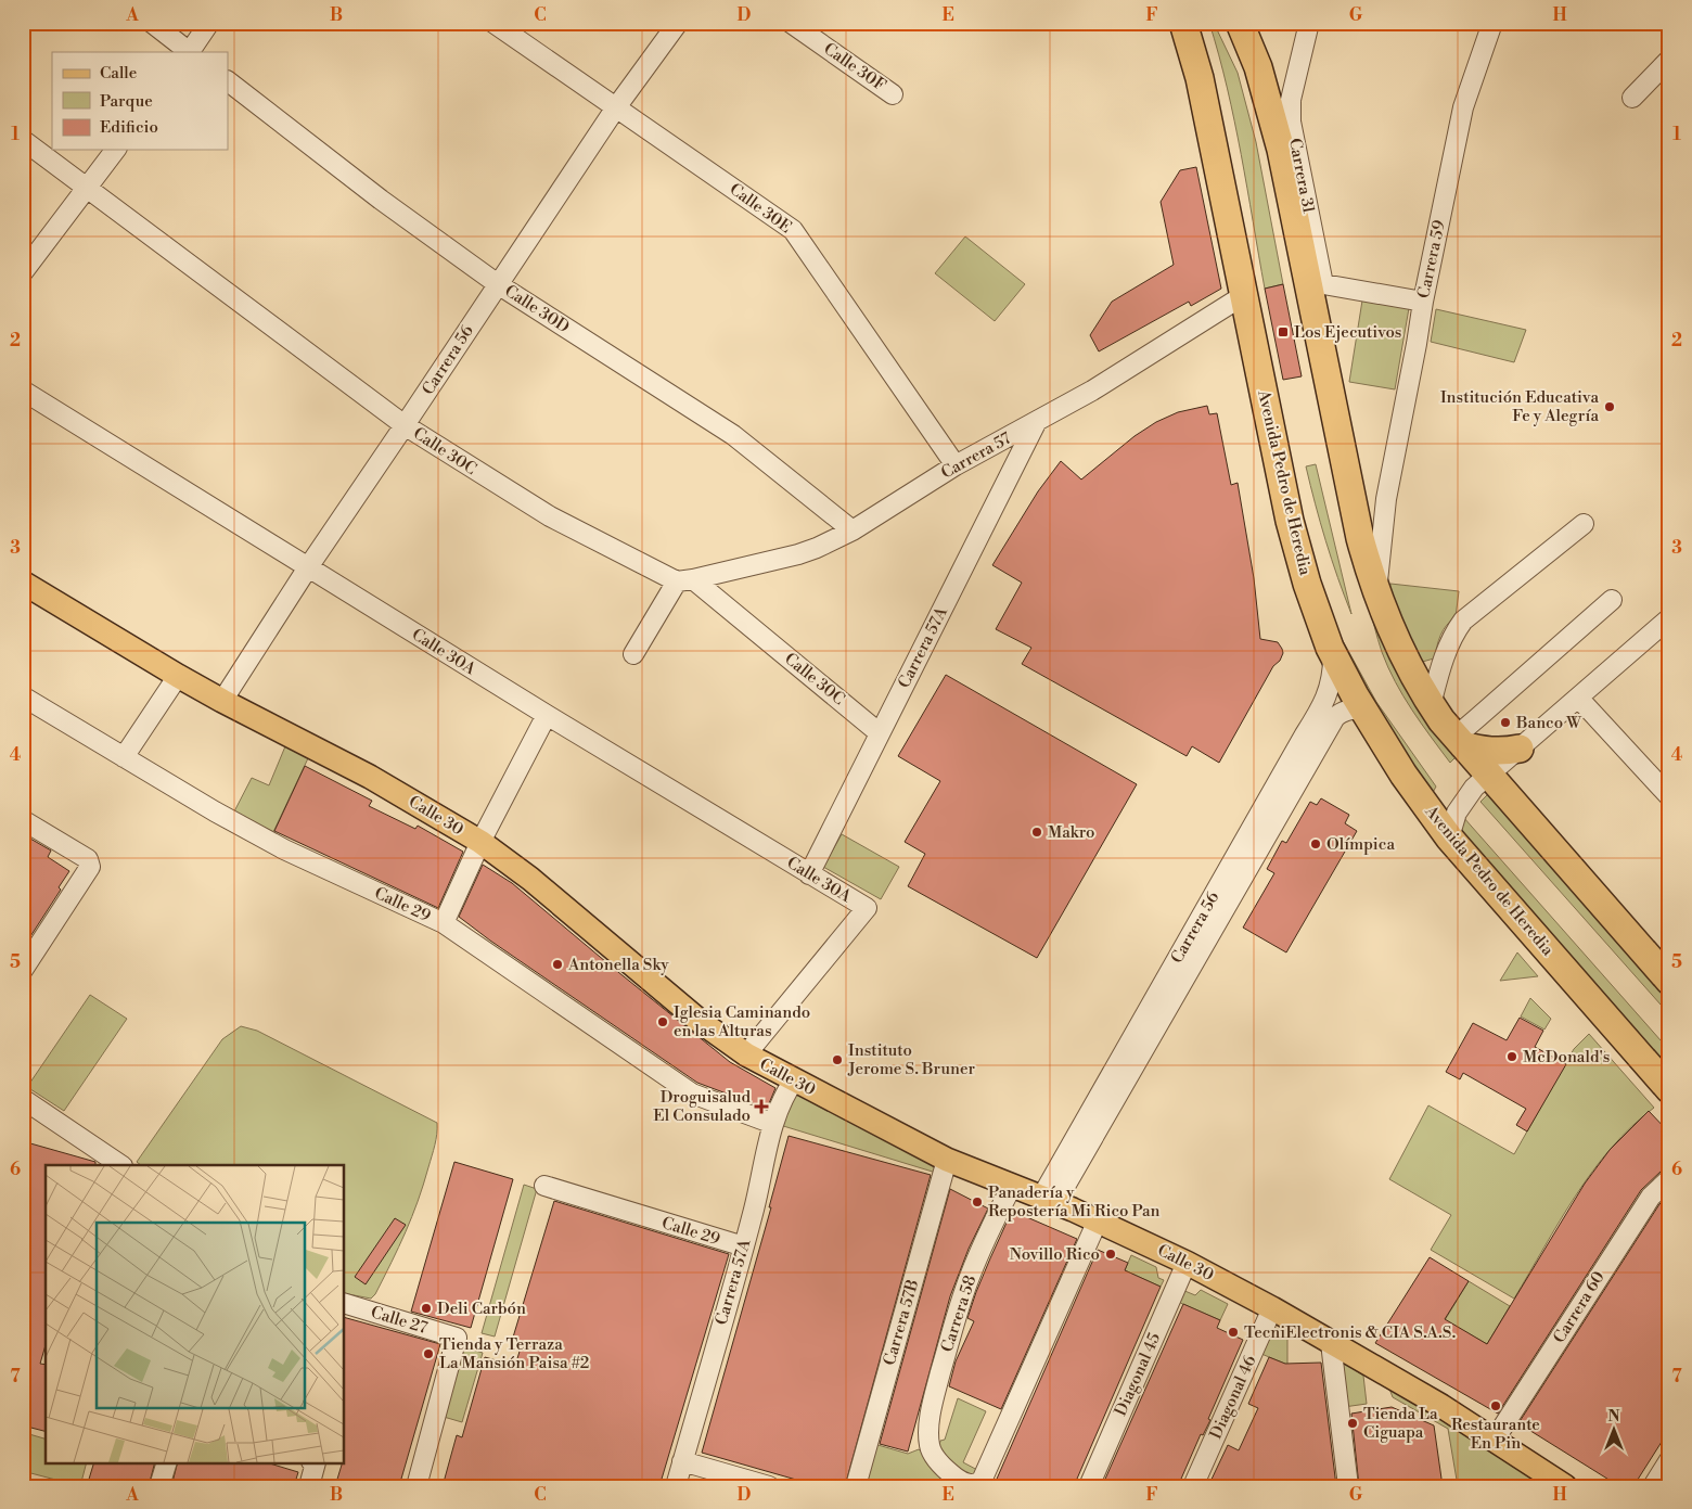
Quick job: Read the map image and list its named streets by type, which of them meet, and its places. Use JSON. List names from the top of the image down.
{
  "streets": {
    "highway": ["Avenida Pedro de Heredia"],
    "main road": ["Calle 30"],
    "street": [
      "Calle 30F",
      "Carrera 31",
      "Calle 30E",
      "Carrera 59",
      "Calle 30D",
      "Carrera 56",
      "Calle 30C",
      "Carrera 57",
      "Carrera 57A",
      "Calle 30A",
      "Calle 29",
      "Carrera 60",
      "Carrera 58",
      "Calle 27",
      "Carrera 57B",
      "Diagonal 45",
      "Diagonal 46"
    ]
  },
  "crossings": [
    ["Carrera 31", "Carrera 59"],
    ["Calle 30E", "Carrera 56"],
    ["Calle 30E", "Carrera 57"],
    ["Calle 30D", "Carrera 56"],
    ["Calle 30D", "Carrera 57"],
    ["Carrera 56", "Calle 30C"],
    ["Carrera 56", "Avenida Pedro de Heredia"],
    ["Carrera 56", "Calle 30A"],
    ["Carrera 56", "Calle 30"],
    ["Calle 30C", "Carrera 57"],
    ["Calle 30C", "Carrera 57A"],
    ["Carrera 57", "Avenida Pedro de Heredia"],
    ["Carrera 57", "Carrera 57A"],
    ["Carrera 57A", "Calle 30A"],
    ["Carrera 57A", "Calle 30"],
    ["Carrera 57A", "Calle 29"],
    ["Calle 30A", "Calle 30"],
    ["Calle 30", "Carrera 60"],
    ["Calle 30", "Carrera 58"],
    ["Calle 30", "Carrera 57B"],
    ["Calle 30", "Diagonal 45"],
    ["Calle 30", "Diagonal 46"]
  ],
  "places": {
    "transit": ["Los Ejecutivos"],
    "other": [
      "Institución Educativa Fe y Alegría",
      "Banco W",
      "Makro",
      "Olímpica",
      "Antonella Sky",
      "Iglesia Caminando en las Alturas",
      "McDonald's",
      "Instituto Jerome S. Bruner",
      "Panadería y Repostería Mi Rico Pan",
      "Novillo Rico",
      "Deli Carbón",
      "TecniElectronis & CIA S.A.S.",
      "Tienda y Terraza La Mansión Paisa #2",
      "Restaurante En Pin",
      "Tienda La Ciguapa"
    ],
    "health": ["Droguisalud El Consulado"]
  },
  "legend": ["Calle", "Parque", "Edificio"],
  "north": "top",
  "grid": {
    "columns": [
      "A",
      "B",
      "C",
      "D",
      "E",
      "F",
      "G",
      "H"
    ],
    "rows": [
      "1",
      "2",
      "3",
      "4",
      "5",
      "6",
      "7"
    ]
  }
}
